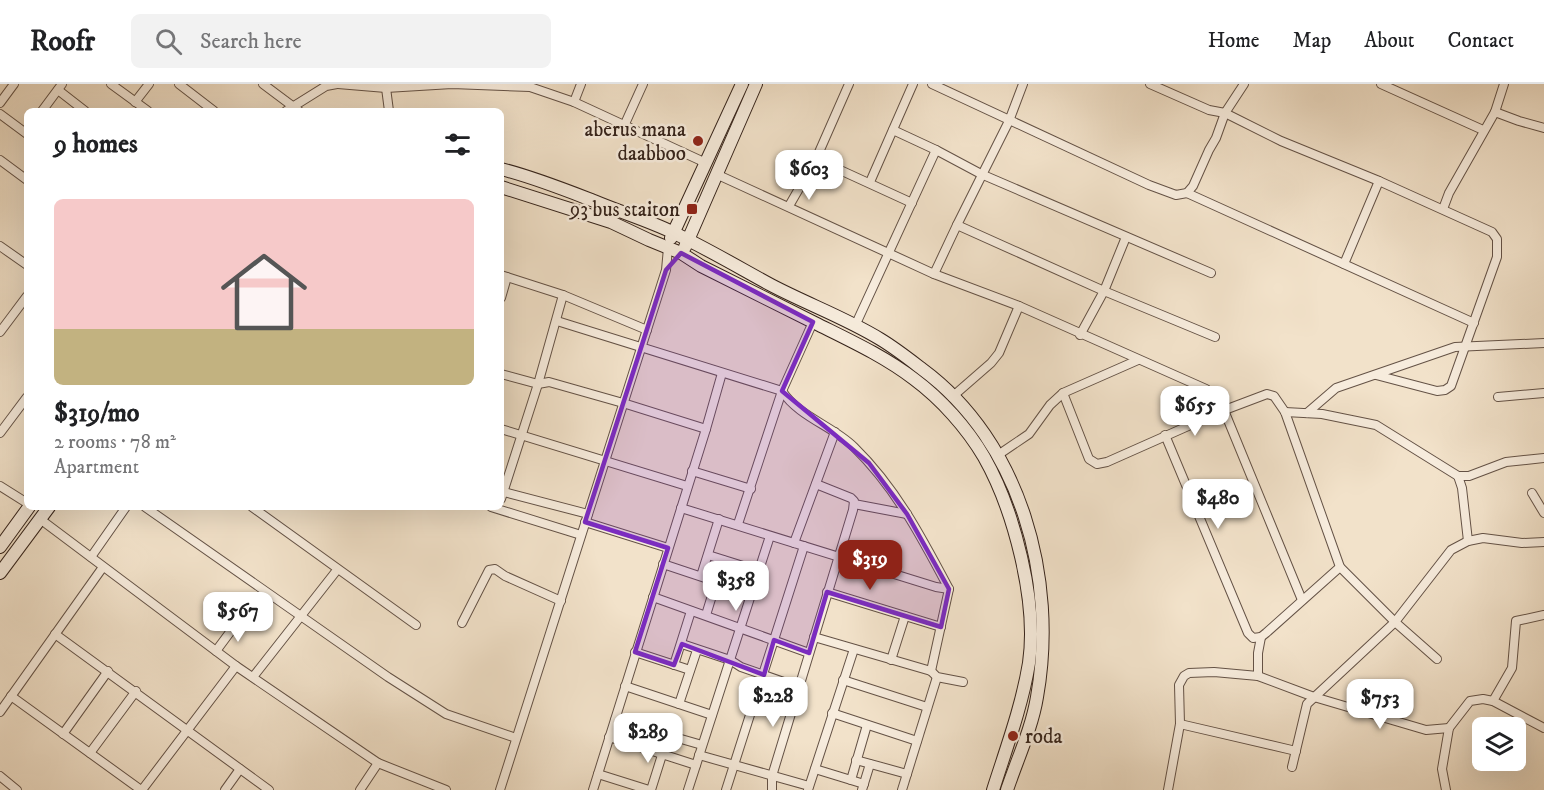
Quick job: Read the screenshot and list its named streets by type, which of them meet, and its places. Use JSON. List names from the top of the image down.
{
  "places": {
    "other": ["aberus mana daabboo", "roda"],
    "transit": ["93 bus staiton"]
  },
  "page": {
    "header": "Roofr",
    "search": "Search here",
    "nav": [
      "Home",
      "Map",
      "About",
      "Contact"
    ],
    "heading": "9 homes",
    "price": [
      "$603",
      "$655",
      "$480",
      "$319",
      "$358",
      "$567",
      "$228",
      "$753",
      "$289"
    ],
    "list": [
      {
        "name": "$319/mo",
        "note": "2 rooms · 78 m² · Apartment"
      }
    ]
  }
}
